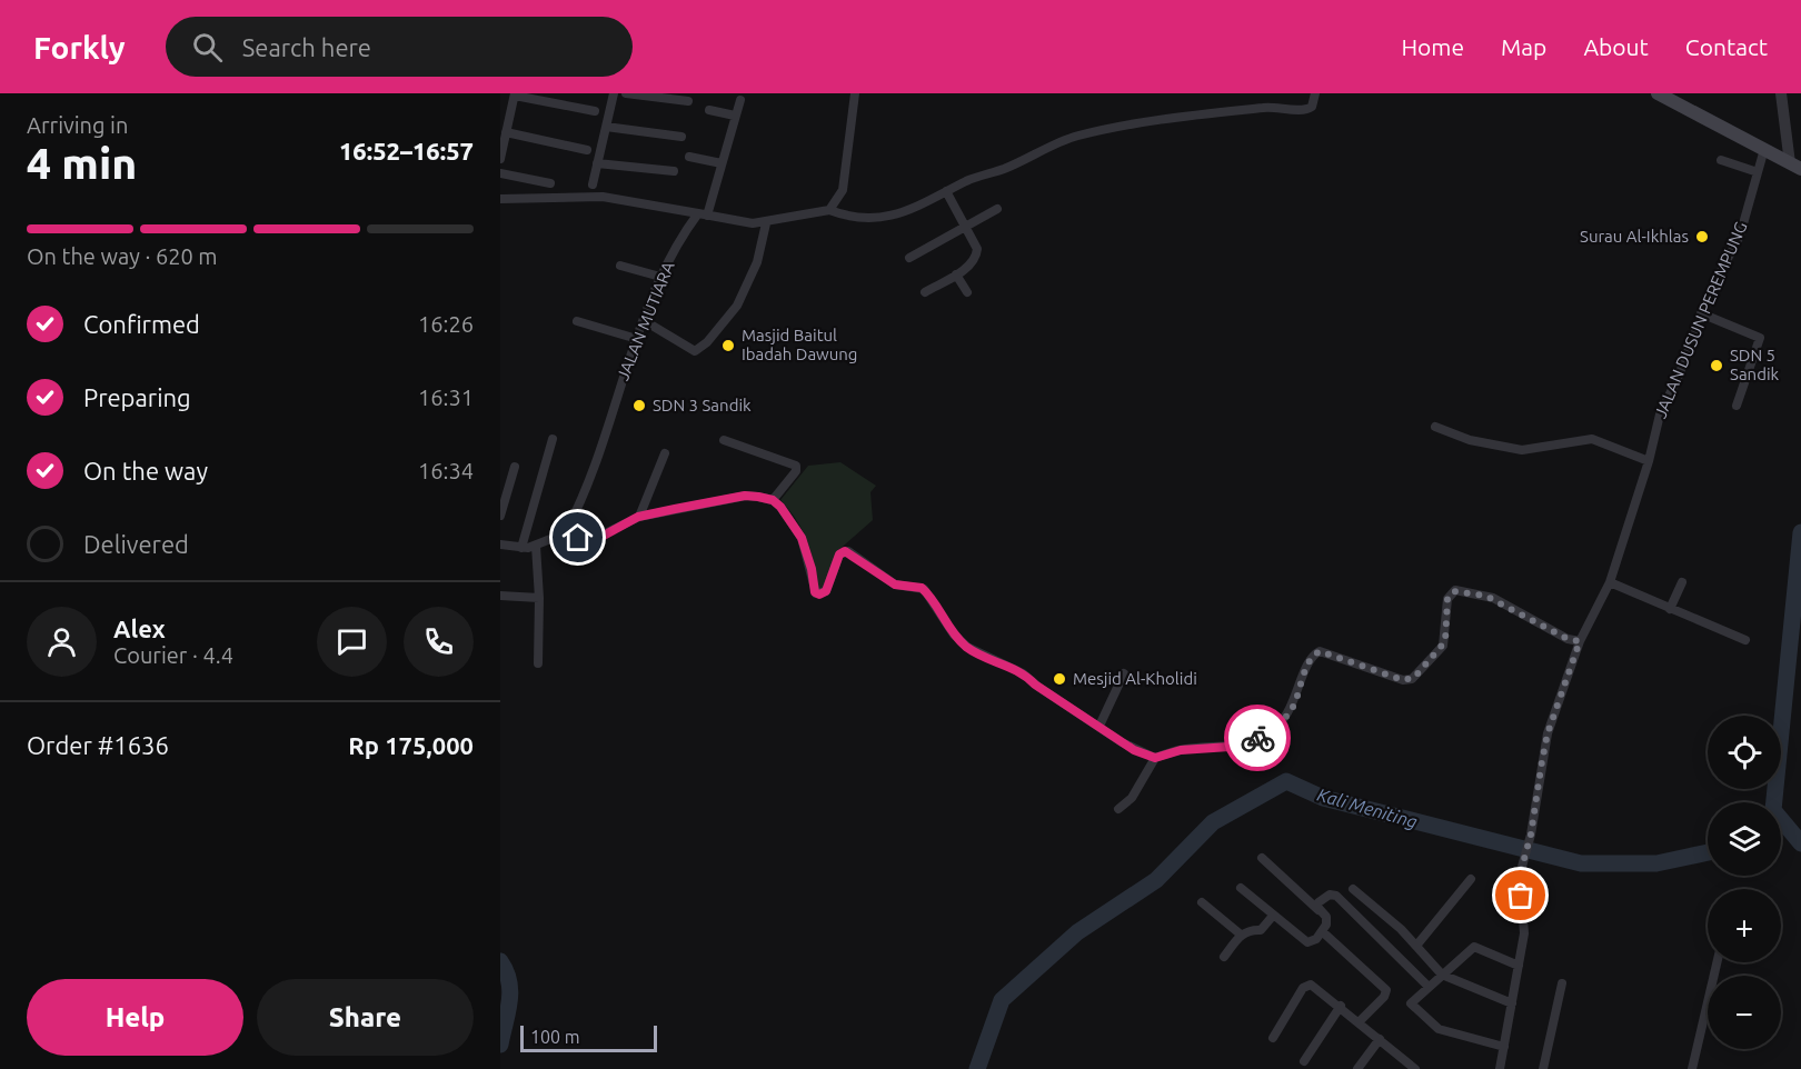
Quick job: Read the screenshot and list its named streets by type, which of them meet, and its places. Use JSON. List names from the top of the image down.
{
  "streets": {
    "street": ["JALAN DUSUN PEREMPUNG", "JALAN MUTIARA"]
  },
  "water": ["Kali Meniting"],
  "places": [
    "Surau Al-Ikhlas",
    "Masjid Baitul Ibadah Dawung",
    "SDN 5 Sandik",
    "SDN 3 Sandik",
    "Mesjid Al-Kholidi"
  ],
  "scale_bar": "100 m",
  "page": {
    "header": "Forkly",
    "search": "Search here",
    "nav": [
      "Home",
      "Map",
      "About",
      "Contact"
    ],
    "heading": ["4 min", "Arriving in", "16:52–16:57"],
    "panel": [
      "Alex",
      "Courier · 4.4",
      "Order #1636",
      "Rp 175,000"
    ],
    "bar": "On the way · 620 m",
    "list": [
      ["Confirmed", "16:26"],
      ["Preparing", "16:31"],
      ["On the way", "16:34"],
      "Delivered"
    ],
    "map_buttons": ["+", "−"],
    "buttons": ["Help", "Share"],
    "scale": "100 m"
  }
}
